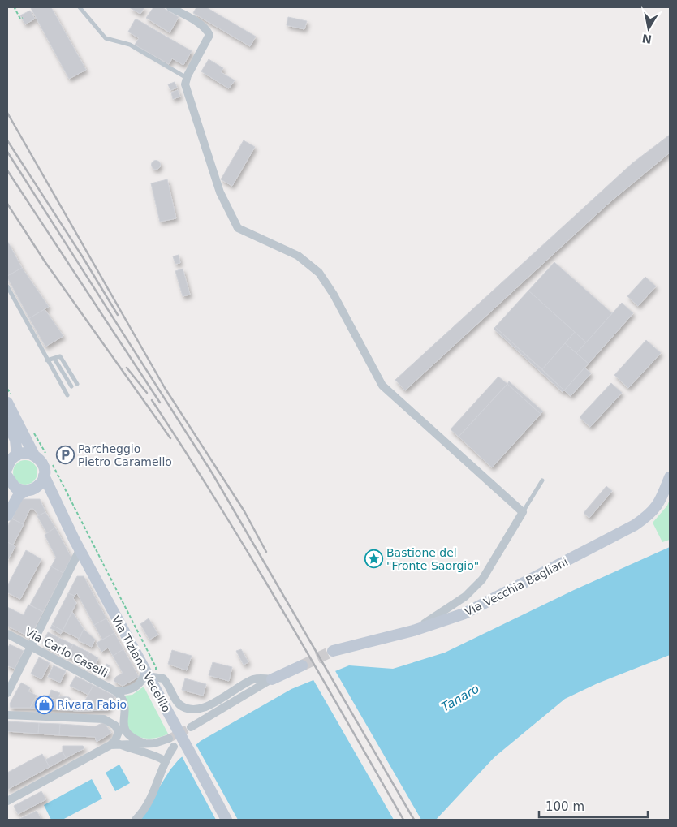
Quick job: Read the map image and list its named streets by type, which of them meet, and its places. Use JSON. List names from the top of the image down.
{
  "streets": {
    "main road": ["Via Vecchia Bagliani", "Via Tiziano Vecellio"],
    "street": ["Via Carlo Caselli"]
  },
  "water": ["Tanaro"],
  "places": {
    "parking": ["Parcheggio Pietro Caramello"],
    "place": ["Bastione del \"Fronte Saorgio\""],
    "shop": ["Rivara Fabio"]
  },
  "scale_bar": "100 m",
  "north": "bottom"
}
